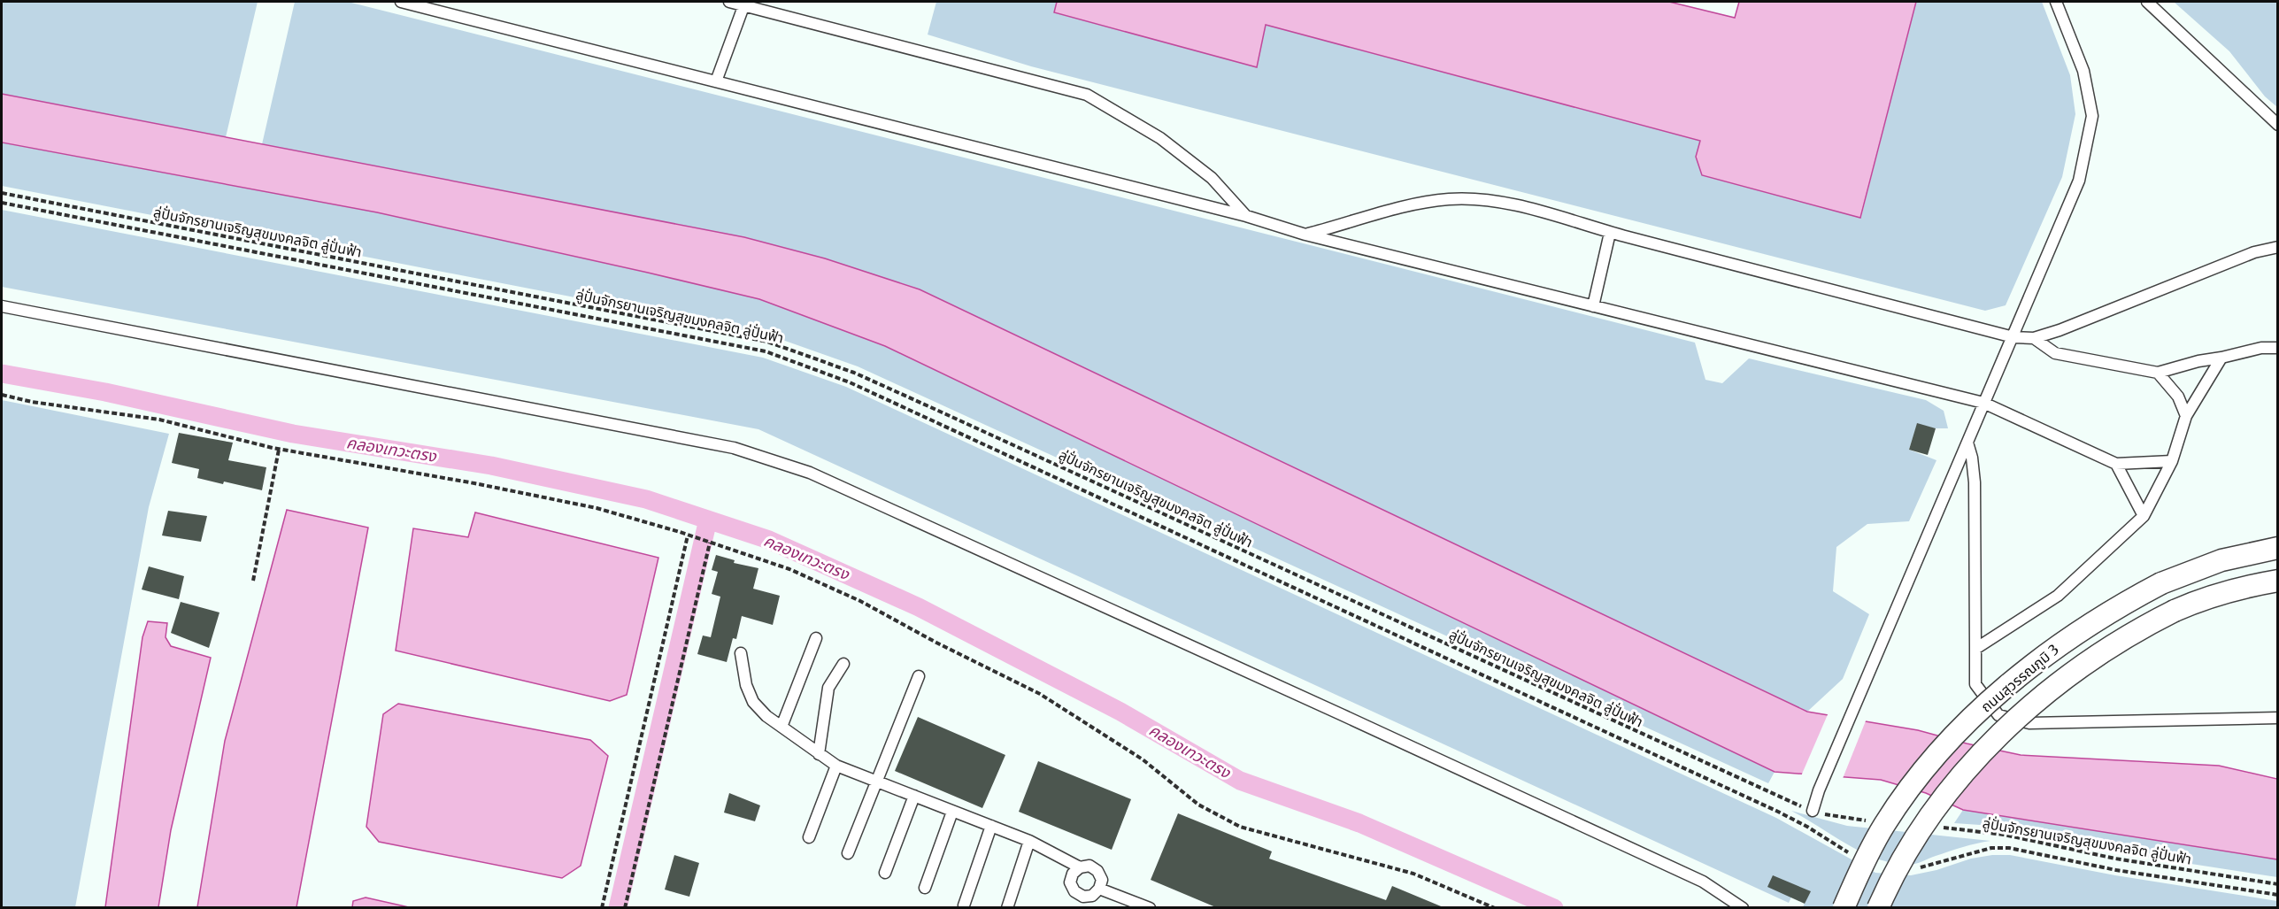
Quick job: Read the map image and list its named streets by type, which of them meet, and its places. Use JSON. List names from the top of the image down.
{
  "streets": {
    "street": ["ถนนสุวรรณภูมิ 3"],
    "path": ["ลู่ปั่นจักรยานเจริญสุขมงคลจิต ลู่ปั่นฟ้า"]
  },
  "water": ["คลองเทวะตรง"]
}
